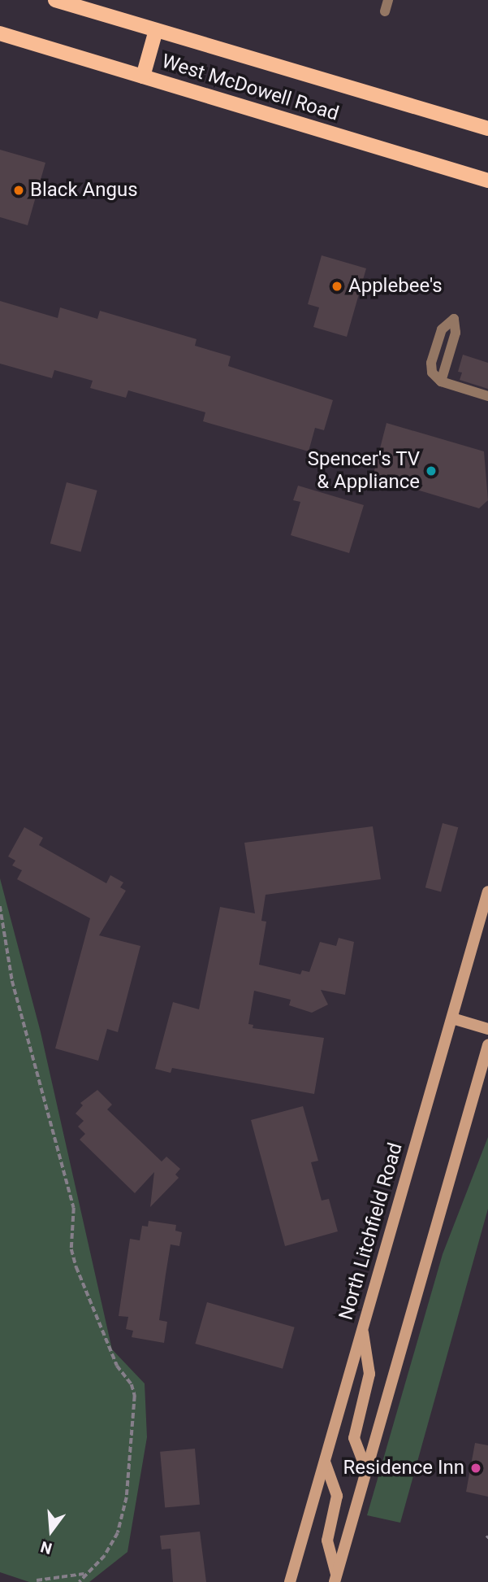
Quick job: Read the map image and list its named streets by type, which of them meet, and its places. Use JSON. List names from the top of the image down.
{
  "streets": {
    "main road": ["West McDowell Road", "North Litchfield Road"]
  },
  "places": [
    "Black Angus",
    "Applebee's",
    "Spencer's TV & Appliance",
    "Residence Inn"
  ],
  "north": "bottom"
}
